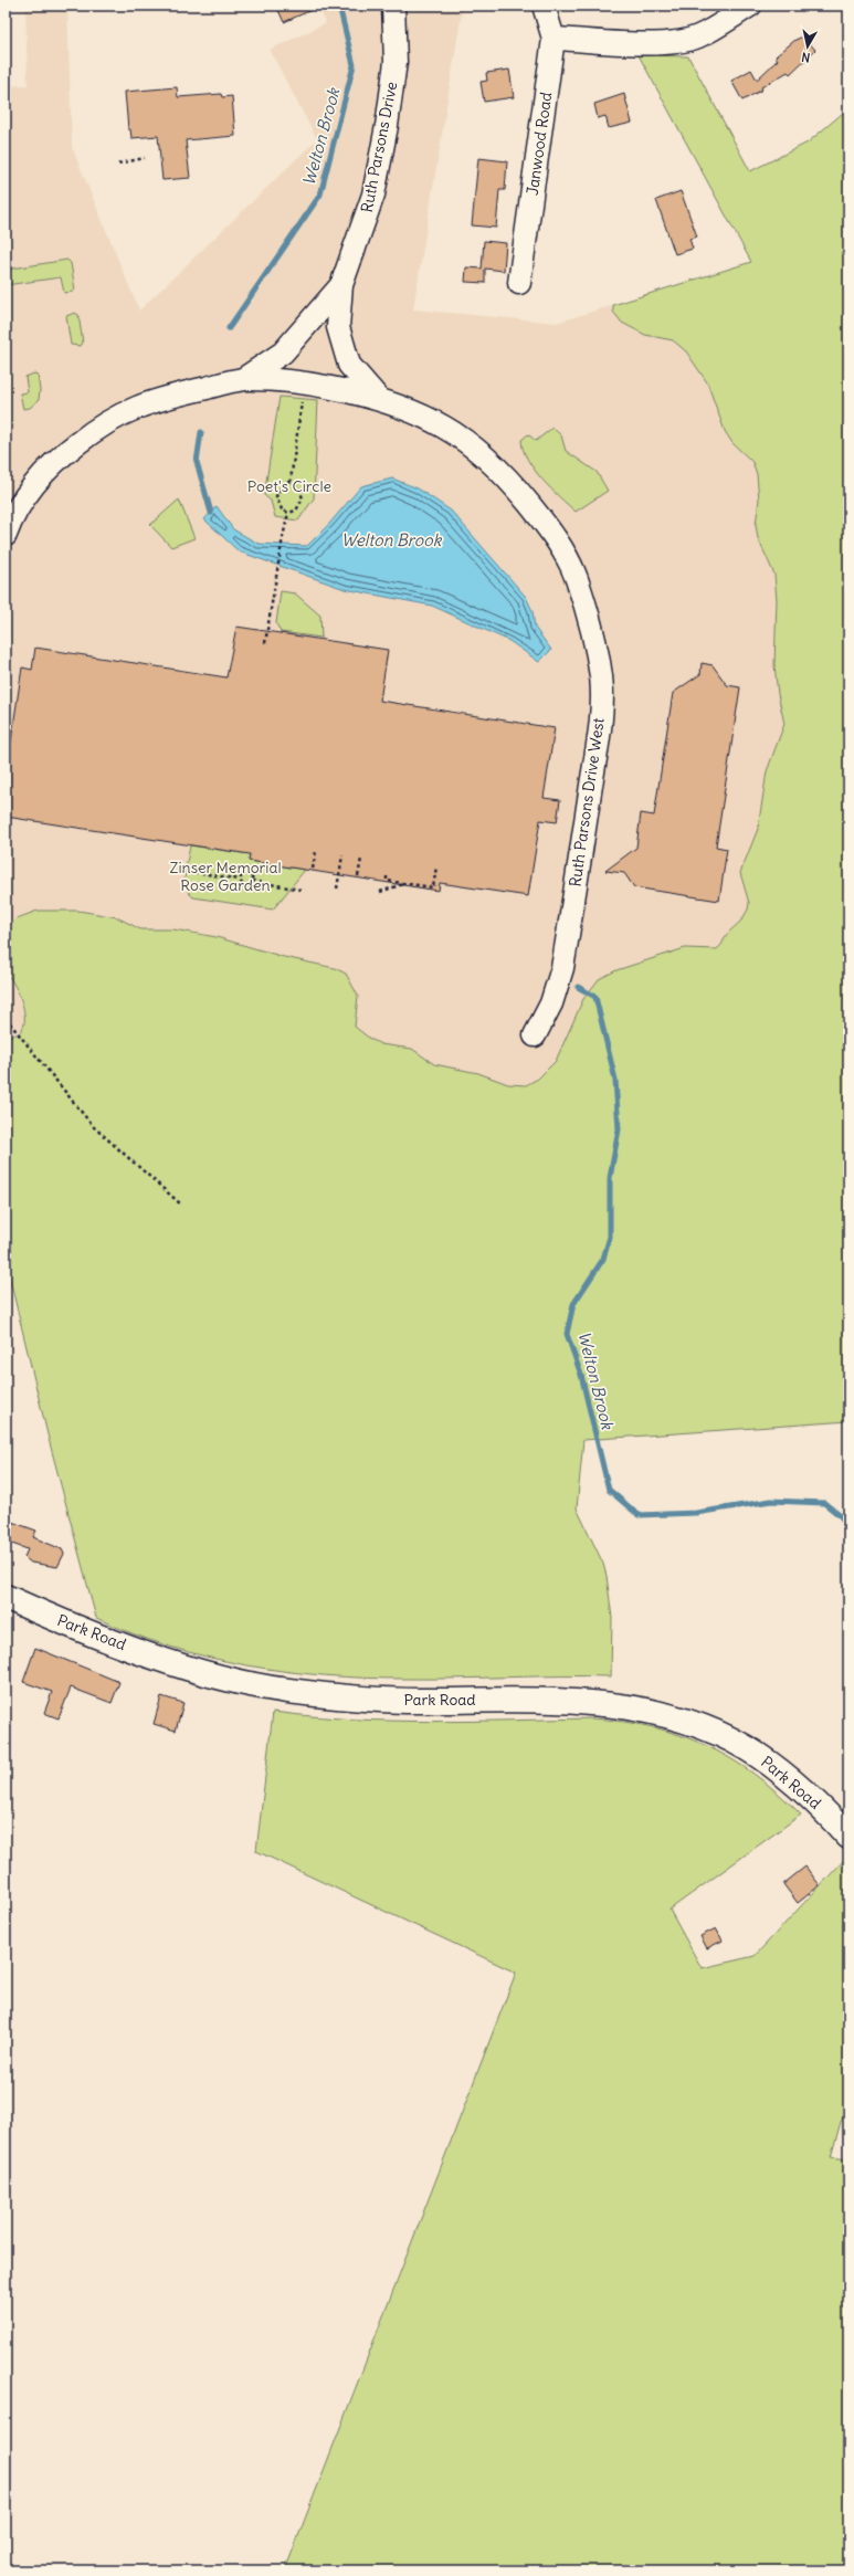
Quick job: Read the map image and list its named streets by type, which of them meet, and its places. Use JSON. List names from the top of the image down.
{
  "streets": {
    "main road": ["Park Road"],
    "street": ["Janwood Road", "Ruth Parsons Drive", "Ruth Parsons Drive West"]
  },
  "crossings": [
    ["Ruth Parsons Drive", "Ruth Parsons Drive West"]
  ],
  "water": ["Welton Brook"],
  "parks": ["Poet's Circle", "Zinser Memorial Rose Garden"],
  "north": "bottom"
}
